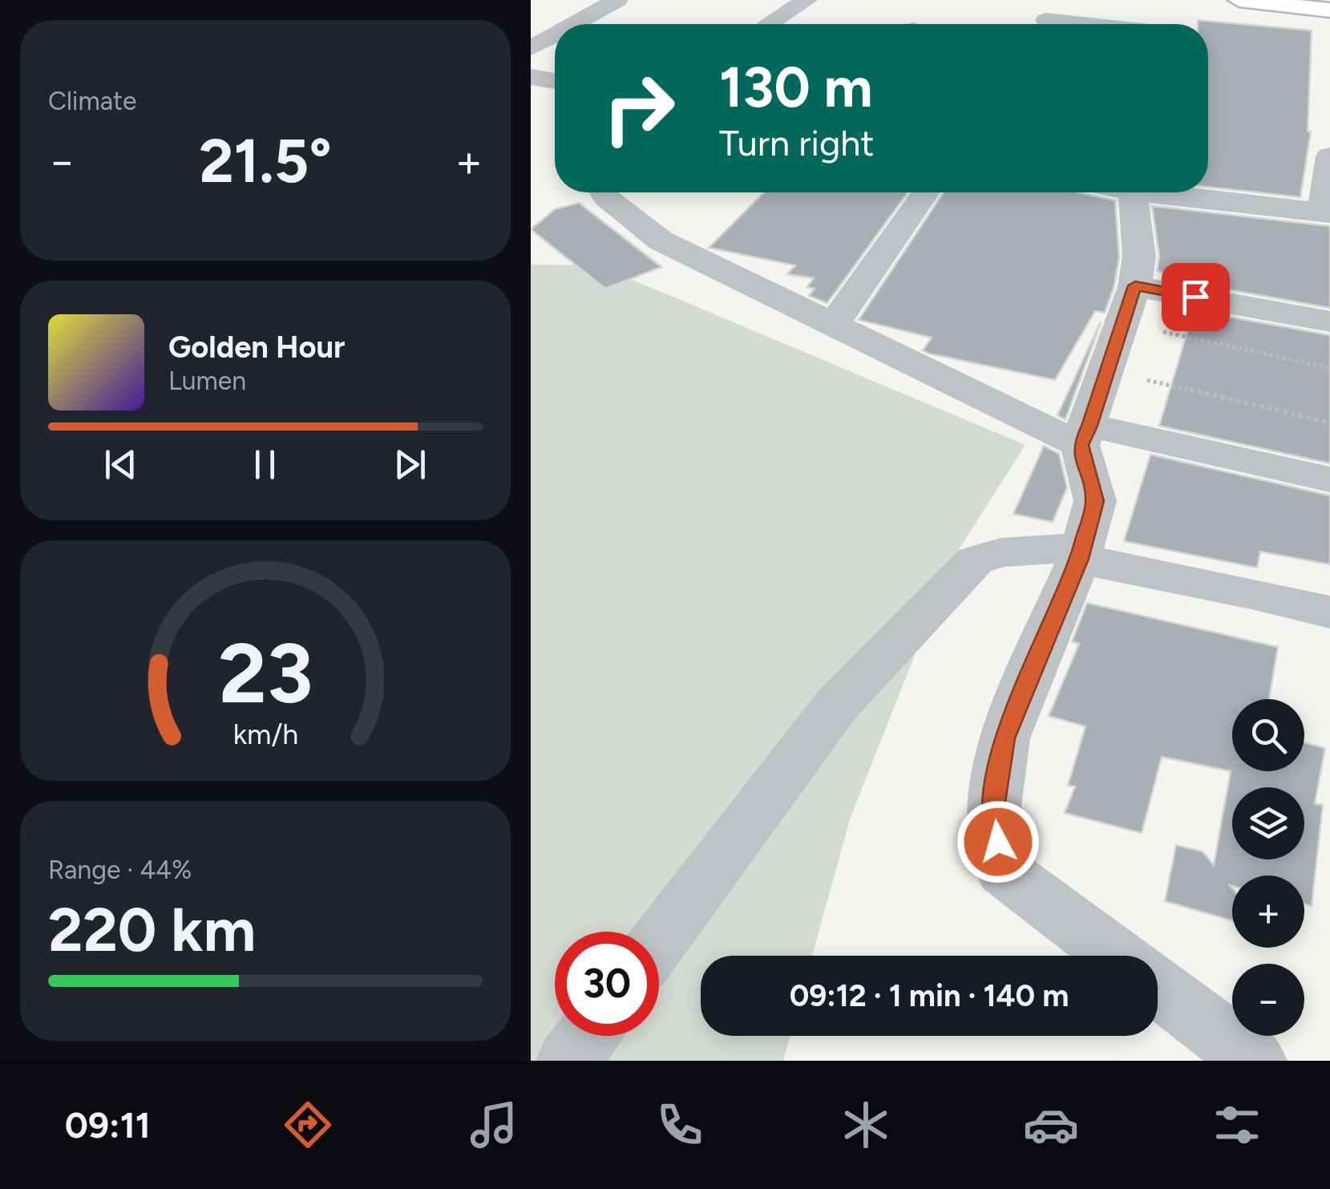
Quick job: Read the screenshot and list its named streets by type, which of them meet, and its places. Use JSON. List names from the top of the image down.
{
  "page": {
    "tile": [
      "Climate",
      ["Range · 44%", "220 km"]
    ],
    "turn": ["130 m", "Turn right"],
    "heat": ["−", "21.5°", "+"],
    "song": ["Golden Hour", "Lumen"],
    "map_buttons": ["+", "−"],
    "limit": "30",
    "trip": "09:12 · 1 min · 140 m",
    "tabs": "09:11",
    "gauge": ["23", "km/h"]
  }
}
